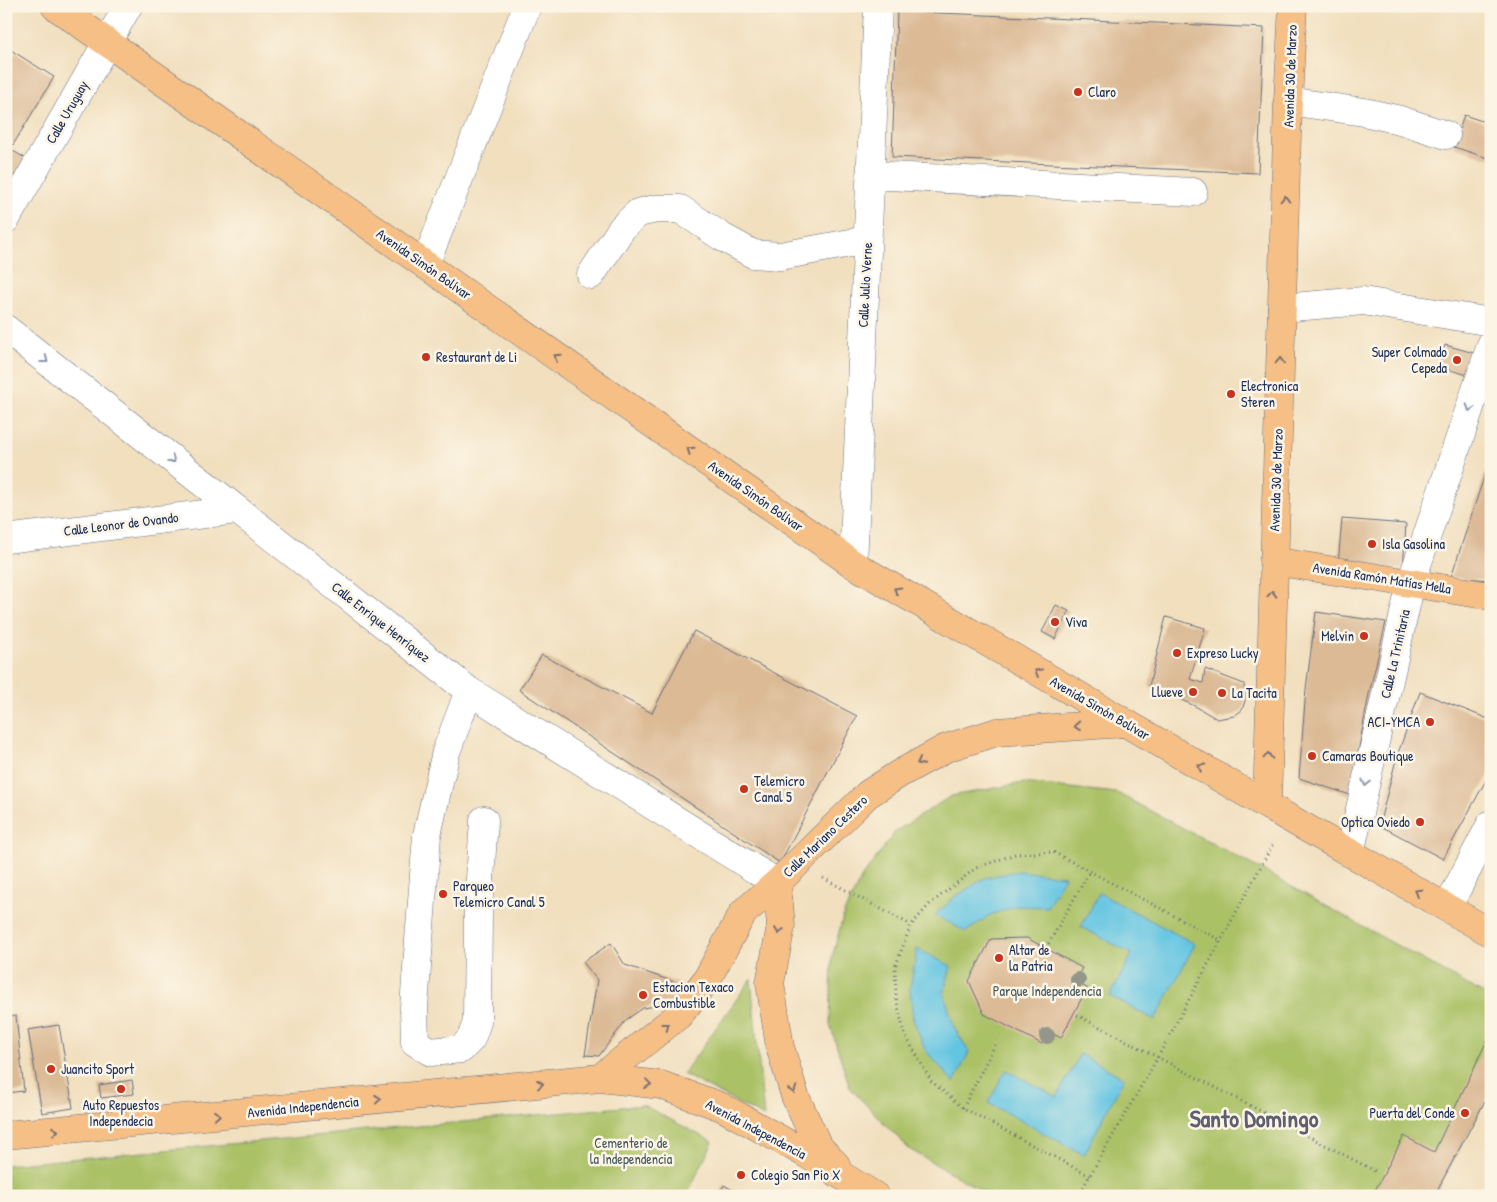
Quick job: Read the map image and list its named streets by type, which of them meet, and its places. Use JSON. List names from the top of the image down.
{
  "streets": {
    "main road": [
      "Avenida 30 de Marzo",
      "Avenida Simón Bolívar",
      "Avenida Ramón Matías Mella",
      "Calle Mariano Cestero",
      "Avenida Independencia"
    ],
    "street": [
      "Calle Uruguay",
      "Calle Julio Verne",
      "Calle Leonor de Ovando",
      "Calle Enrique Henríquez",
      "Calle La Trinitaria"
    ]
  },
  "crossings": [
    ["Avenida 30 de Marzo", "Avenida Simón Bolívar"],
    ["Avenida 30 de Marzo", "Avenida Ramón Matías Mella"],
    ["Calle Uruguay", "Avenida Simón Bolívar"],
    ["Avenida Simón Bolívar", "Calle Julio Verne"],
    ["Avenida Simón Bolívar", "Calle La Trinitaria"],
    ["Avenida Simón Bolívar", "Calle Mariano Cestero"],
    ["Calle Leonor de Ovando", "Calle Enrique Henríquez"],
    ["Avenida Ramón Matías Mella", "Calle La Trinitaria"],
    ["Calle Enrique Henríquez", "Calle Mariano Cestero"],
    ["Calle Mariano Cestero", "Avenida Independencia"]
  ],
  "one_way": [
    "Avenida 30 de Marzo",
    "Avenida Simón Bolívar",
    "Calle La Trinitaria",
    "Avenida Independencia"
  ],
  "districts": ["Santo Domingo"],
  "parks": ["Parque Independencia", "Cementerio de la Independencia"],
  "places": [
    "Claro",
    "Restaurant de Li",
    "Super Colmado Cepeda",
    "Electronica Steren",
    "Isla Gasolina",
    "Viva",
    "Melvin",
    "Expreso Lucky",
    "Llueve",
    "La Tacita",
    "ACI-YMCA",
    "Camaras Boutique",
    "Telemicro Canal 5",
    "Optica Oviedo",
    "Parqueo Telemicro Canal 5",
    "Altar de la Patria",
    "Estacion Texaco Combustible",
    "Juancito Sport",
    "Auto Repuestos Independecia",
    "Puerta del Conde",
    "Colegio San Pio X"
  ]
}
